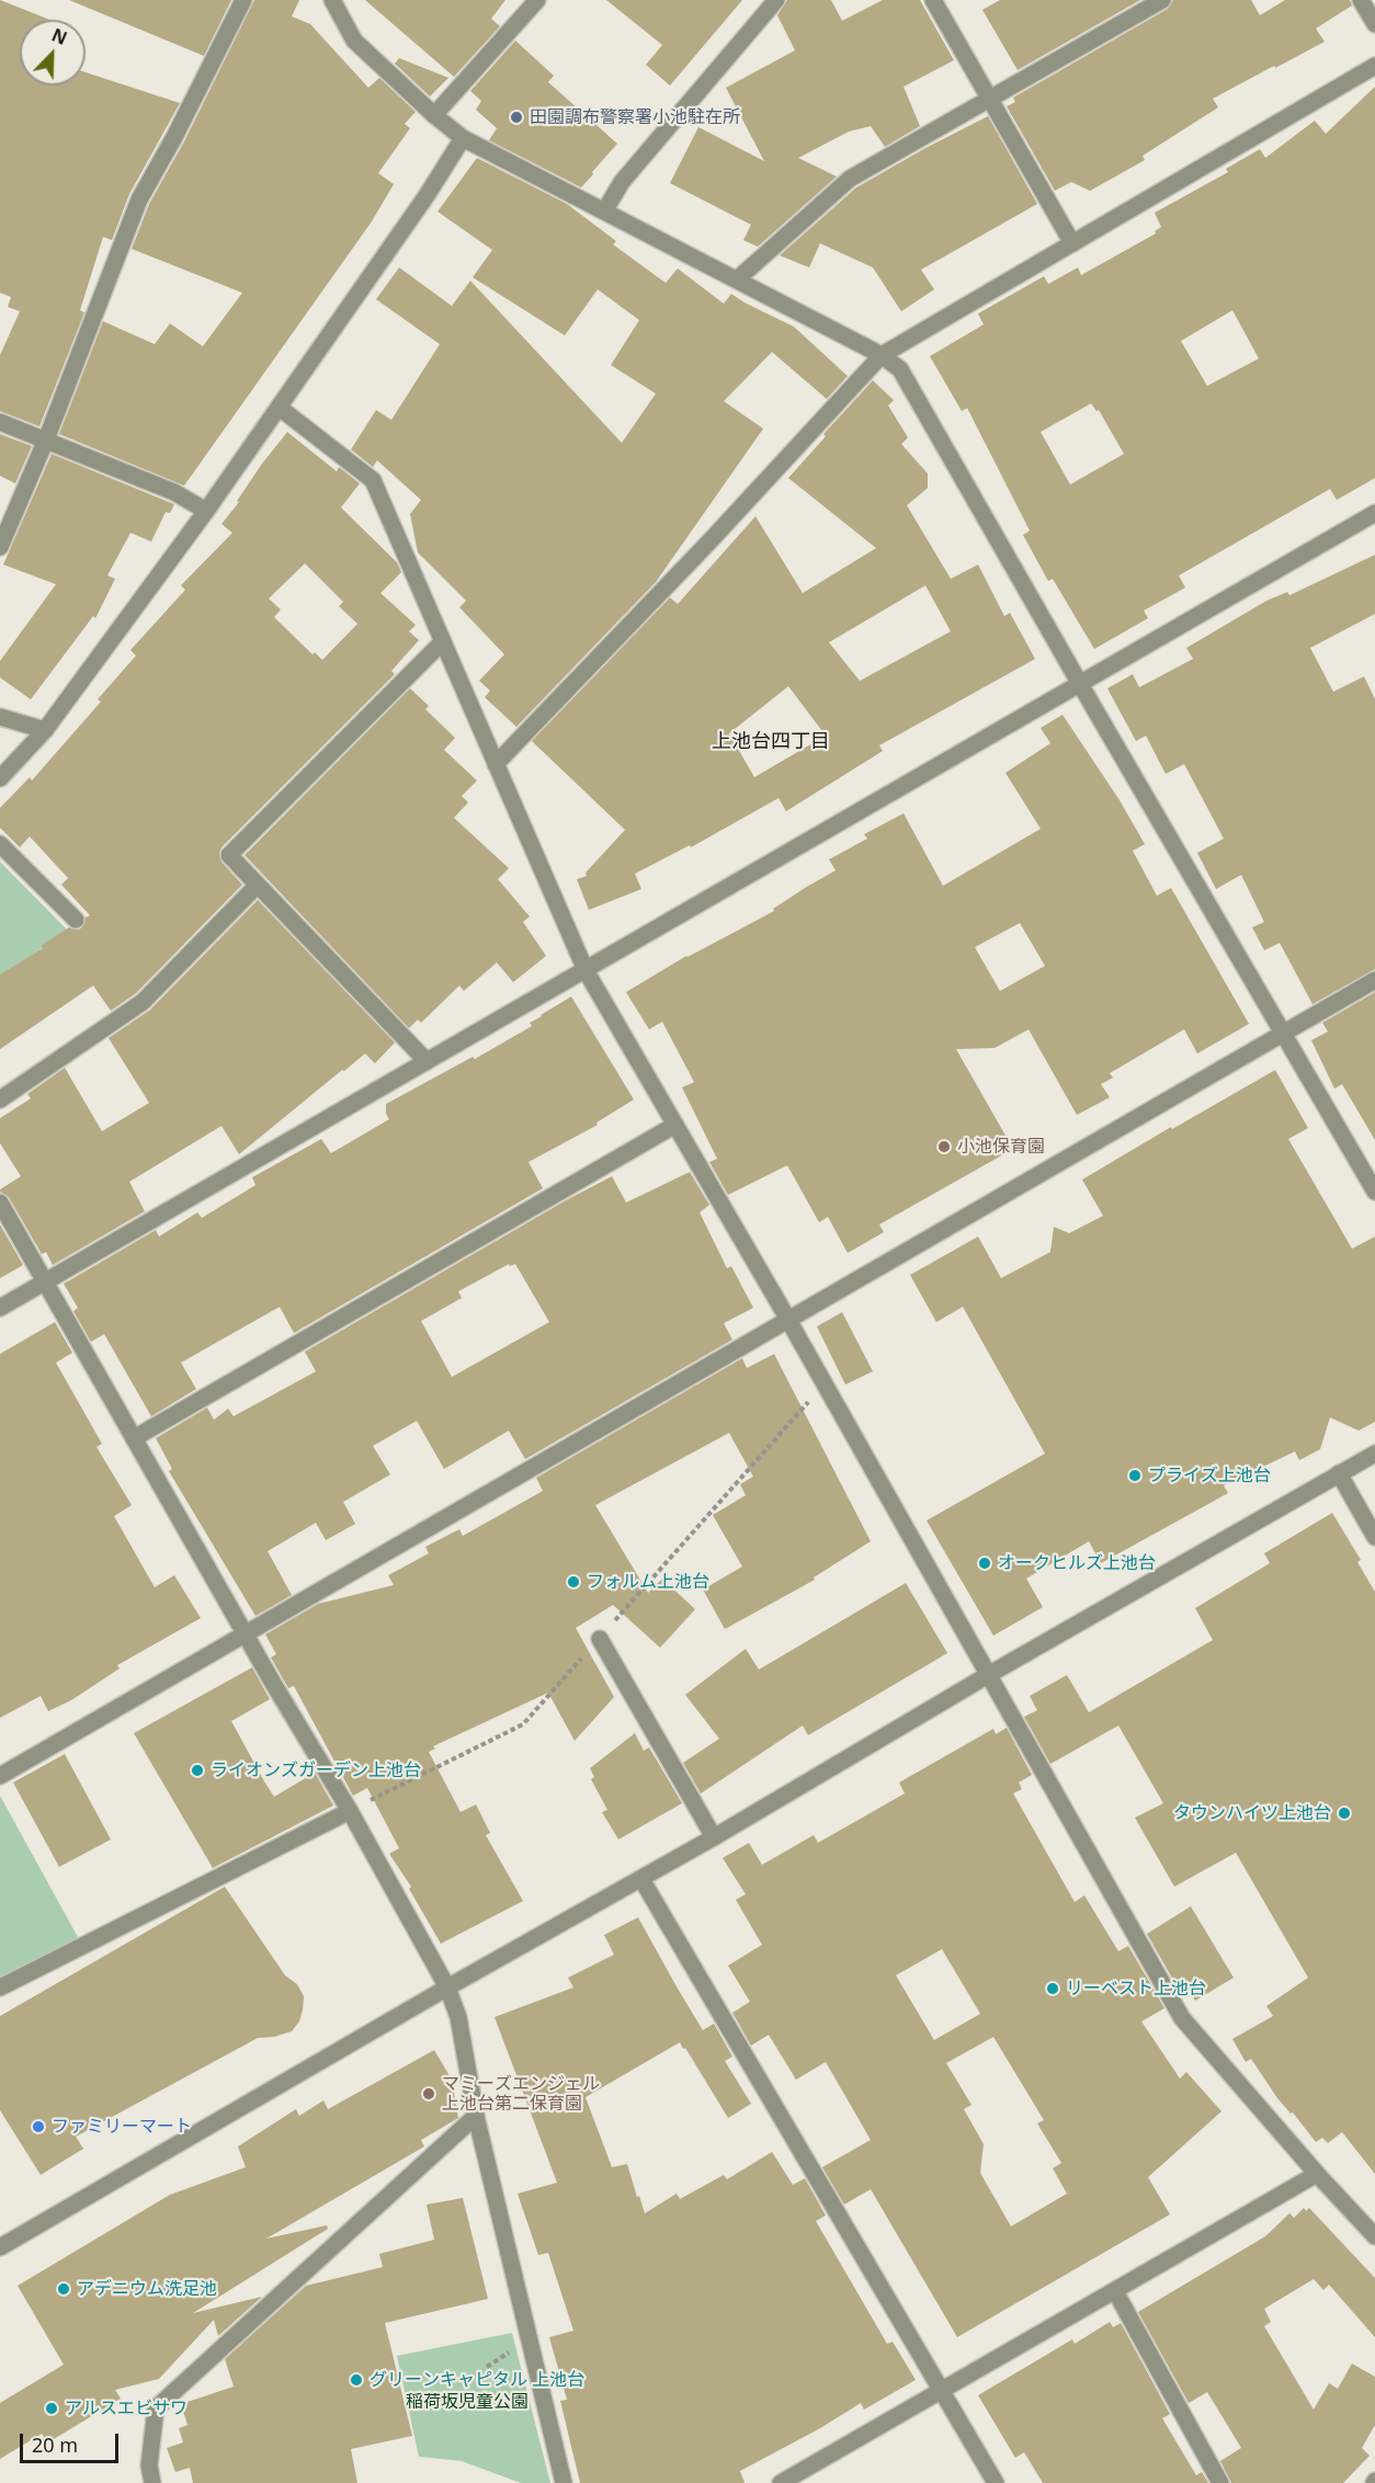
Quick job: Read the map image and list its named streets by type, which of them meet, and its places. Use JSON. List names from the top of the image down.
{
  "districts": ["上池台四丁目"],
  "parks": ["稲荷坂児童公園"],
  "places": [
    "田園調布警察署小池駐在所",
    "小池保育園",
    "プライズ上池台",
    "オークヒルズ上池台",
    "フォルム上池台",
    "ライオンズガーデン上池台",
    "タウンハイツ上池台",
    "リーベスト上池台",
    "マミーズエンジェル 上池台第二保育園",
    "ファミリーマート",
    "アデニウム洗足池",
    "グリーンキャピタル 上池台",
    "アルスエビサワ"
  ],
  "scale_bar": "20 m",
  "north": "top right"
}
